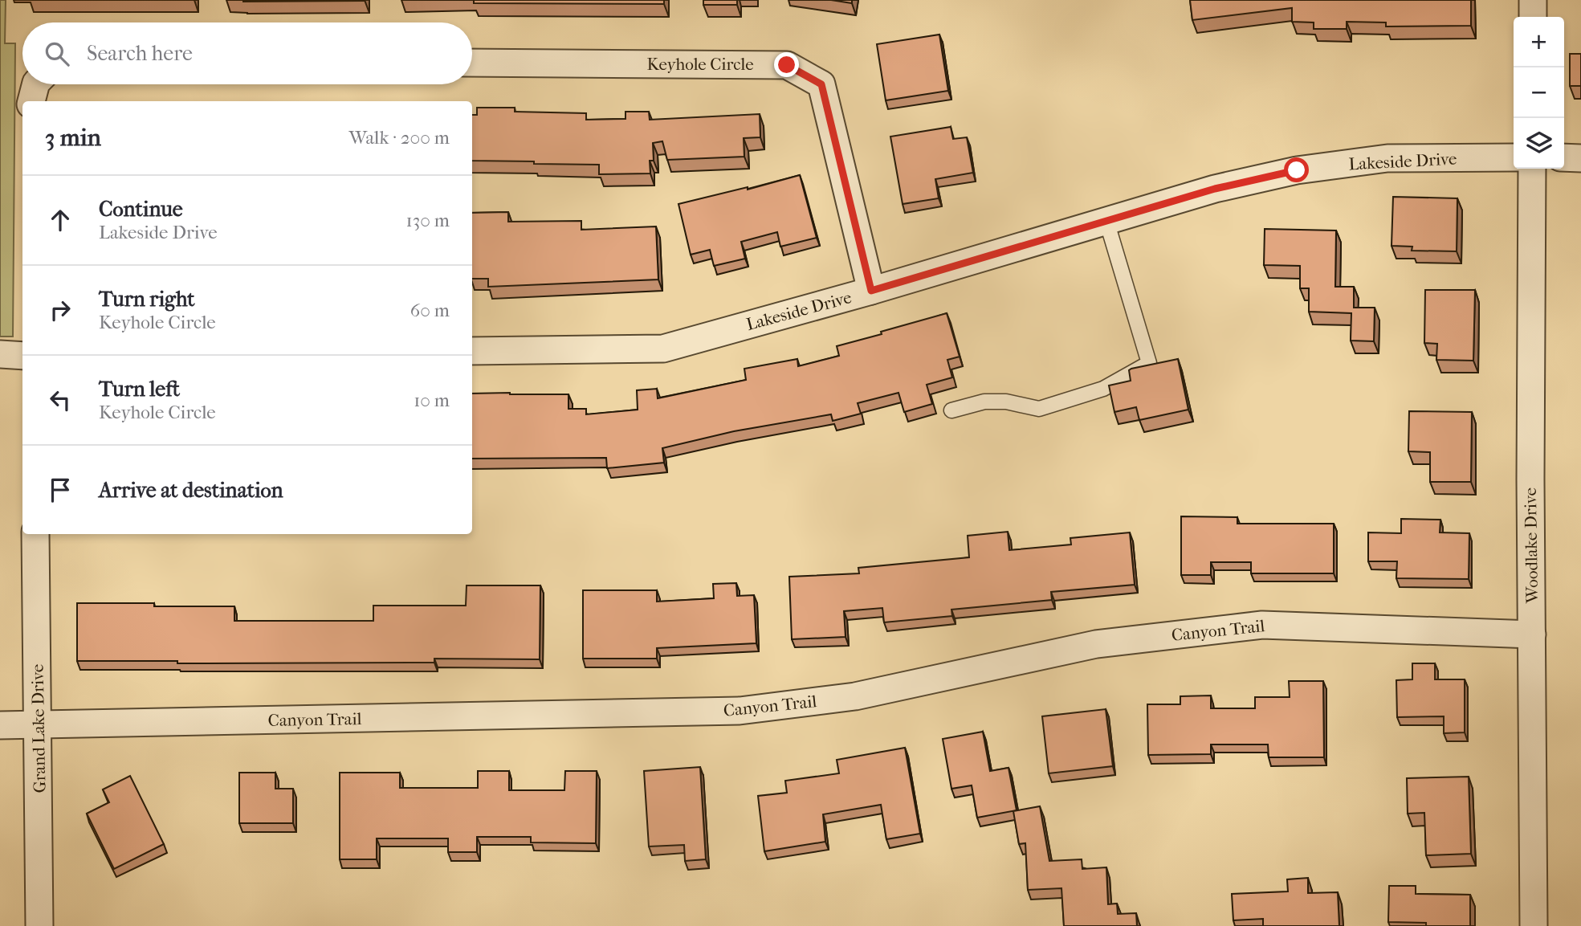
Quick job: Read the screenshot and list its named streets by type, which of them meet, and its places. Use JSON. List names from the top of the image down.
{
  "streets": {
    "street": [
      "Keyhole Circle",
      "Lakeside Drive",
      "Woodlake Drive",
      "Canyon Trail",
      "Grand Lake Drive"
    ]
  },
  "crossings": [
    ["Keyhole Circle", "Lakeside Drive"],
    ["Woodlake Drive", "Canyon Trail"],
    ["Canyon Trail", "Grand Lake Drive"]
  ],
  "page": {
    "map_buttons": ["+", "−"],
    "search": "Search here",
    "heading": ["3 min", "Walk · 200 m"],
    "list": [
      ["Continue", "Lakeside Drive", "130 m"],
      ["Turn right", "Keyhole Circle", "60 m"],
      ["Turn left", "Keyhole Circle", "10 m"],
      "Arrive at destination"
    ]
  }
}
